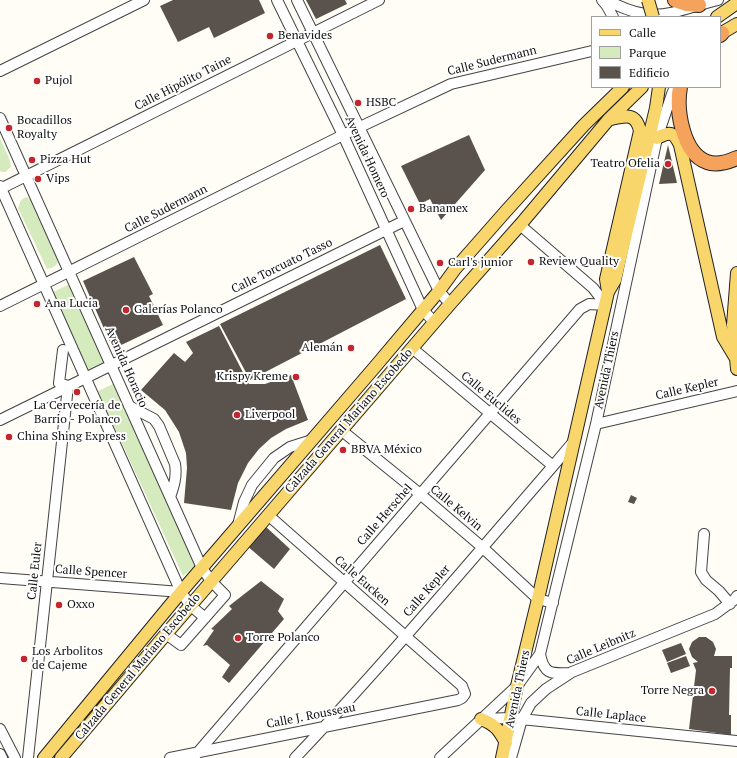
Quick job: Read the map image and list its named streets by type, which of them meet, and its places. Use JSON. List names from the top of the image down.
{
  "streets": {
    "main road": ["Avenida Thiers", "Calzada General Mariano Escobedo"],
    "street": [
      "Calle Sudermann",
      "Calle Hipólito Taine",
      "Avenida Homero",
      "Calle Torcuato Tasso",
      "Avenida Horacio",
      "Calle Kepler",
      "Calle Euclides",
      "Calle Kelvin",
      "Calle Herschel",
      "Calle Euler",
      "Calle Spencer",
      "Calle Eucken",
      "Calle Leibnitz",
      "Calle Laplace",
      "Calle J. Rousseau"
    ]
  },
  "crossings": [
    ["Calle Sudermann", "Avenida Homero"],
    ["Calle Sudermann", "Avenida Horacio"],
    ["Calle Hipólito Taine", "Avenida Homero"],
    ["Calle Hipólito Taine", "Avenida Horacio"],
    ["Avenida Homero", "Calle Torcuato Tasso"],
    ["Avenida Homero", "Calzada General Mariano Escobedo"],
    ["Calle Torcuato Tasso", "Avenida Horacio"],
    ["Calle Torcuato Tasso", "Calle Euler"],
    ["Avenida Horacio", "Calzada General Mariano Escobedo"],
    ["Avenida Thiers", "Calle Kepler"],
    ["Avenida Thiers", "Calle Kelvin"],
    ["Avenida Thiers", "Calle Herschel"],
    ["Avenida Thiers", "Calle Leibnitz"],
    ["Avenida Thiers", "Calle Laplace"],
    ["Calle Kepler", "Calle Euclides"],
    ["Calle Kepler", "Calle Kelvin"],
    ["Calle Kepler", "Calle Eucken"],
    ["Calle Kepler", "Calle J. Rousseau"],
    ["Calle Euclides", "Calzada General Mariano Escobedo"],
    ["Calle Euclides", "Calle Herschel"],
    ["Calzada General Mariano Escobedo", "Calle Kelvin"],
    ["Calzada General Mariano Escobedo", "Calle Spencer"],
    ["Calzada General Mariano Escobedo", "Calle Eucken"],
    ["Calle Kelvin", "Calle Herschel"],
    ["Calle Herschel", "Calle Eucken"],
    ["Calle Herschel", "Calle J. Rousseau"],
    ["Calle Euler", "Calle Spencer"],
    ["Calle Eucken", "Calle J. Rousseau"],
    ["Calle Leibnitz", "Calle Laplace"]
  ],
  "places": [
    "Benavides",
    "Pujol",
    "HSBC",
    "Bocadillos Royalty",
    "Pizza Hut",
    "Teatro Ofelia",
    "Vips",
    "Banamex",
    "Review Quality",
    "Carl's junior",
    "Ana Lucia",
    "Galerías Polanco",
    "Alemán",
    "Krispy Kreme",
    "La Cervecería de Barrio - Polanco",
    "Liverpool",
    "China Shing Express",
    "BBVA México",
    "Oxxo",
    "Torre Polanco",
    "Los Arbolitos de Cajeme",
    "Torre Negra"
  ],
  "legend": ["Calle", "Parque", "Edificio"]
}
